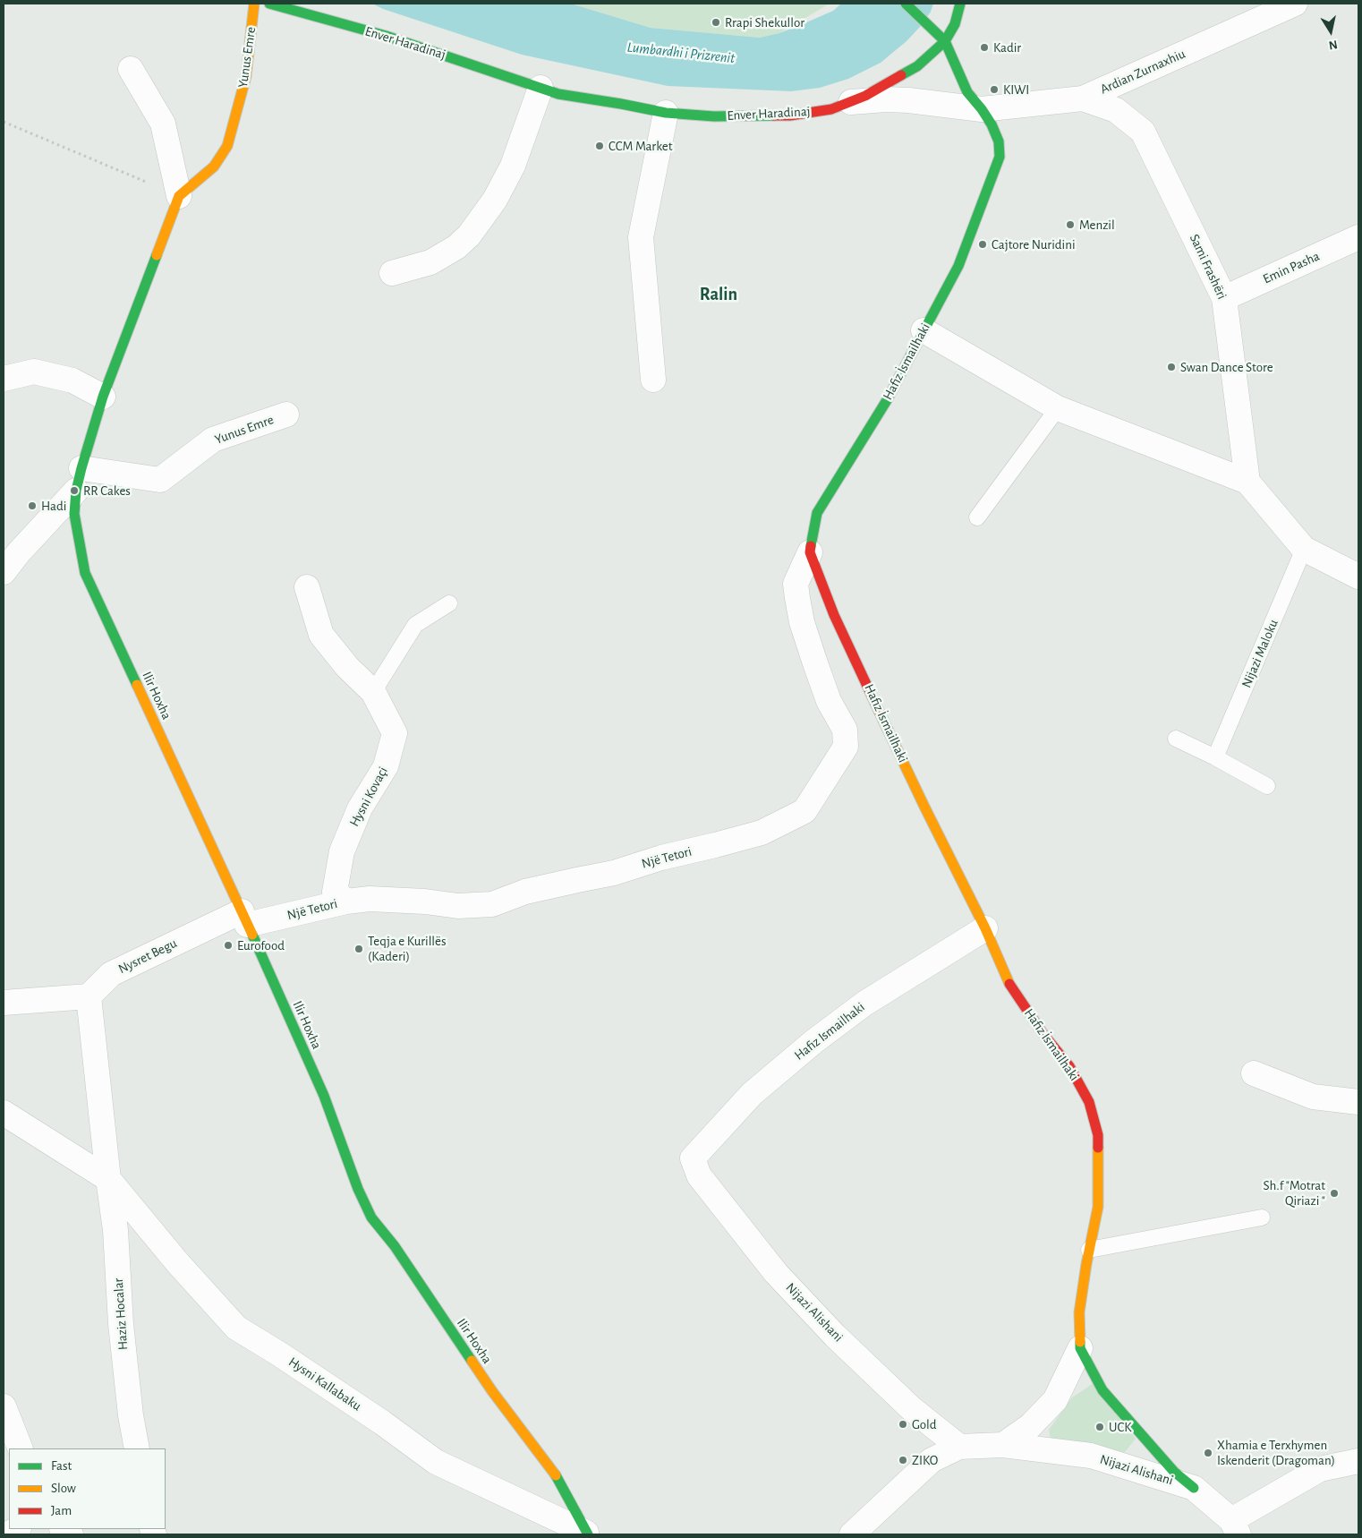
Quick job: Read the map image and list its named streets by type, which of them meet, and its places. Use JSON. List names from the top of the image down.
{
  "streets": {
    "street": [
      "Enver Haradinaj",
      "Yunus Emre",
      "Ardian Zurnaxhiu",
      "Sami Frashëri",
      "Emin Pasha",
      "Hafiz İsmai̇lhaki",
      "Ilir Hoxha",
      "Hysni Kovaçi",
      "Një Tetori",
      "Nysret Begu",
      "Hafiz Ismailhaki",
      "Nijazi Alishani",
      "Haziz Hocalar",
      "Hysni Kallabaku"
    ],
    "lane": ["Nijazi Maloku"]
  },
  "crossings": [
    ["Enver Haradinaj", "Ardian Zurnaxhiu"],
    ["Yunus Emre", "Ilir Hoxha"],
    ["Ardian Zurnaxhiu", "Sami Frashëri"],
    ["Ardian Zurnaxhiu", "Hafiz İsmai̇lhaki"],
    ["Sami Frashëri", "Emin Pasha"],
    ["Hafiz İsmai̇lhaki", "Një Tetori"],
    ["Hafiz İsmai̇lhaki", "Hafiz Ismailhaki"],
    ["Hafiz İsmai̇lhaki", "Nijazi Alishani"],
    ["Ilir Hoxha", "Një Tetori"],
    ["Ilir Hoxha", "Nysret Begu"],
    ["Ilir Hoxha", "Hysni Kallabaku"],
    ["Hysni Kovaçi", "Një Tetori"],
    ["Një Tetori", "Nysret Begu"],
    ["Nysret Begu", "Haziz Hocalar"],
    ["Hafiz Ismailhaki", "Nijazi Alishani"],
    ["Haziz Hocalar", "Hysni Kallabaku"]
  ],
  "districts": ["Ralin"],
  "water": ["Lumbardhi i Prizrenit"],
  "places": [
    "Rrapi Shekullor",
    "Kadir",
    "KIWI",
    "CCM Market",
    "Menzil",
    "Cajtore Nuridini",
    "Swan Dance Store",
    "RR Cakes",
    "Hadi",
    "Eurofood",
    "Teqja e Kurillës (Kaderi)",
    "Sh.f \"Motrat Qiriazi \"",
    "Gold",
    "UCK",
    "Xhamia e Terxhymen Iskenderit (Dragoman)",
    "ZIKO"
  ],
  "legend": ["Fast", "Slow", "Jam"],
  "north": "bottom"
}
